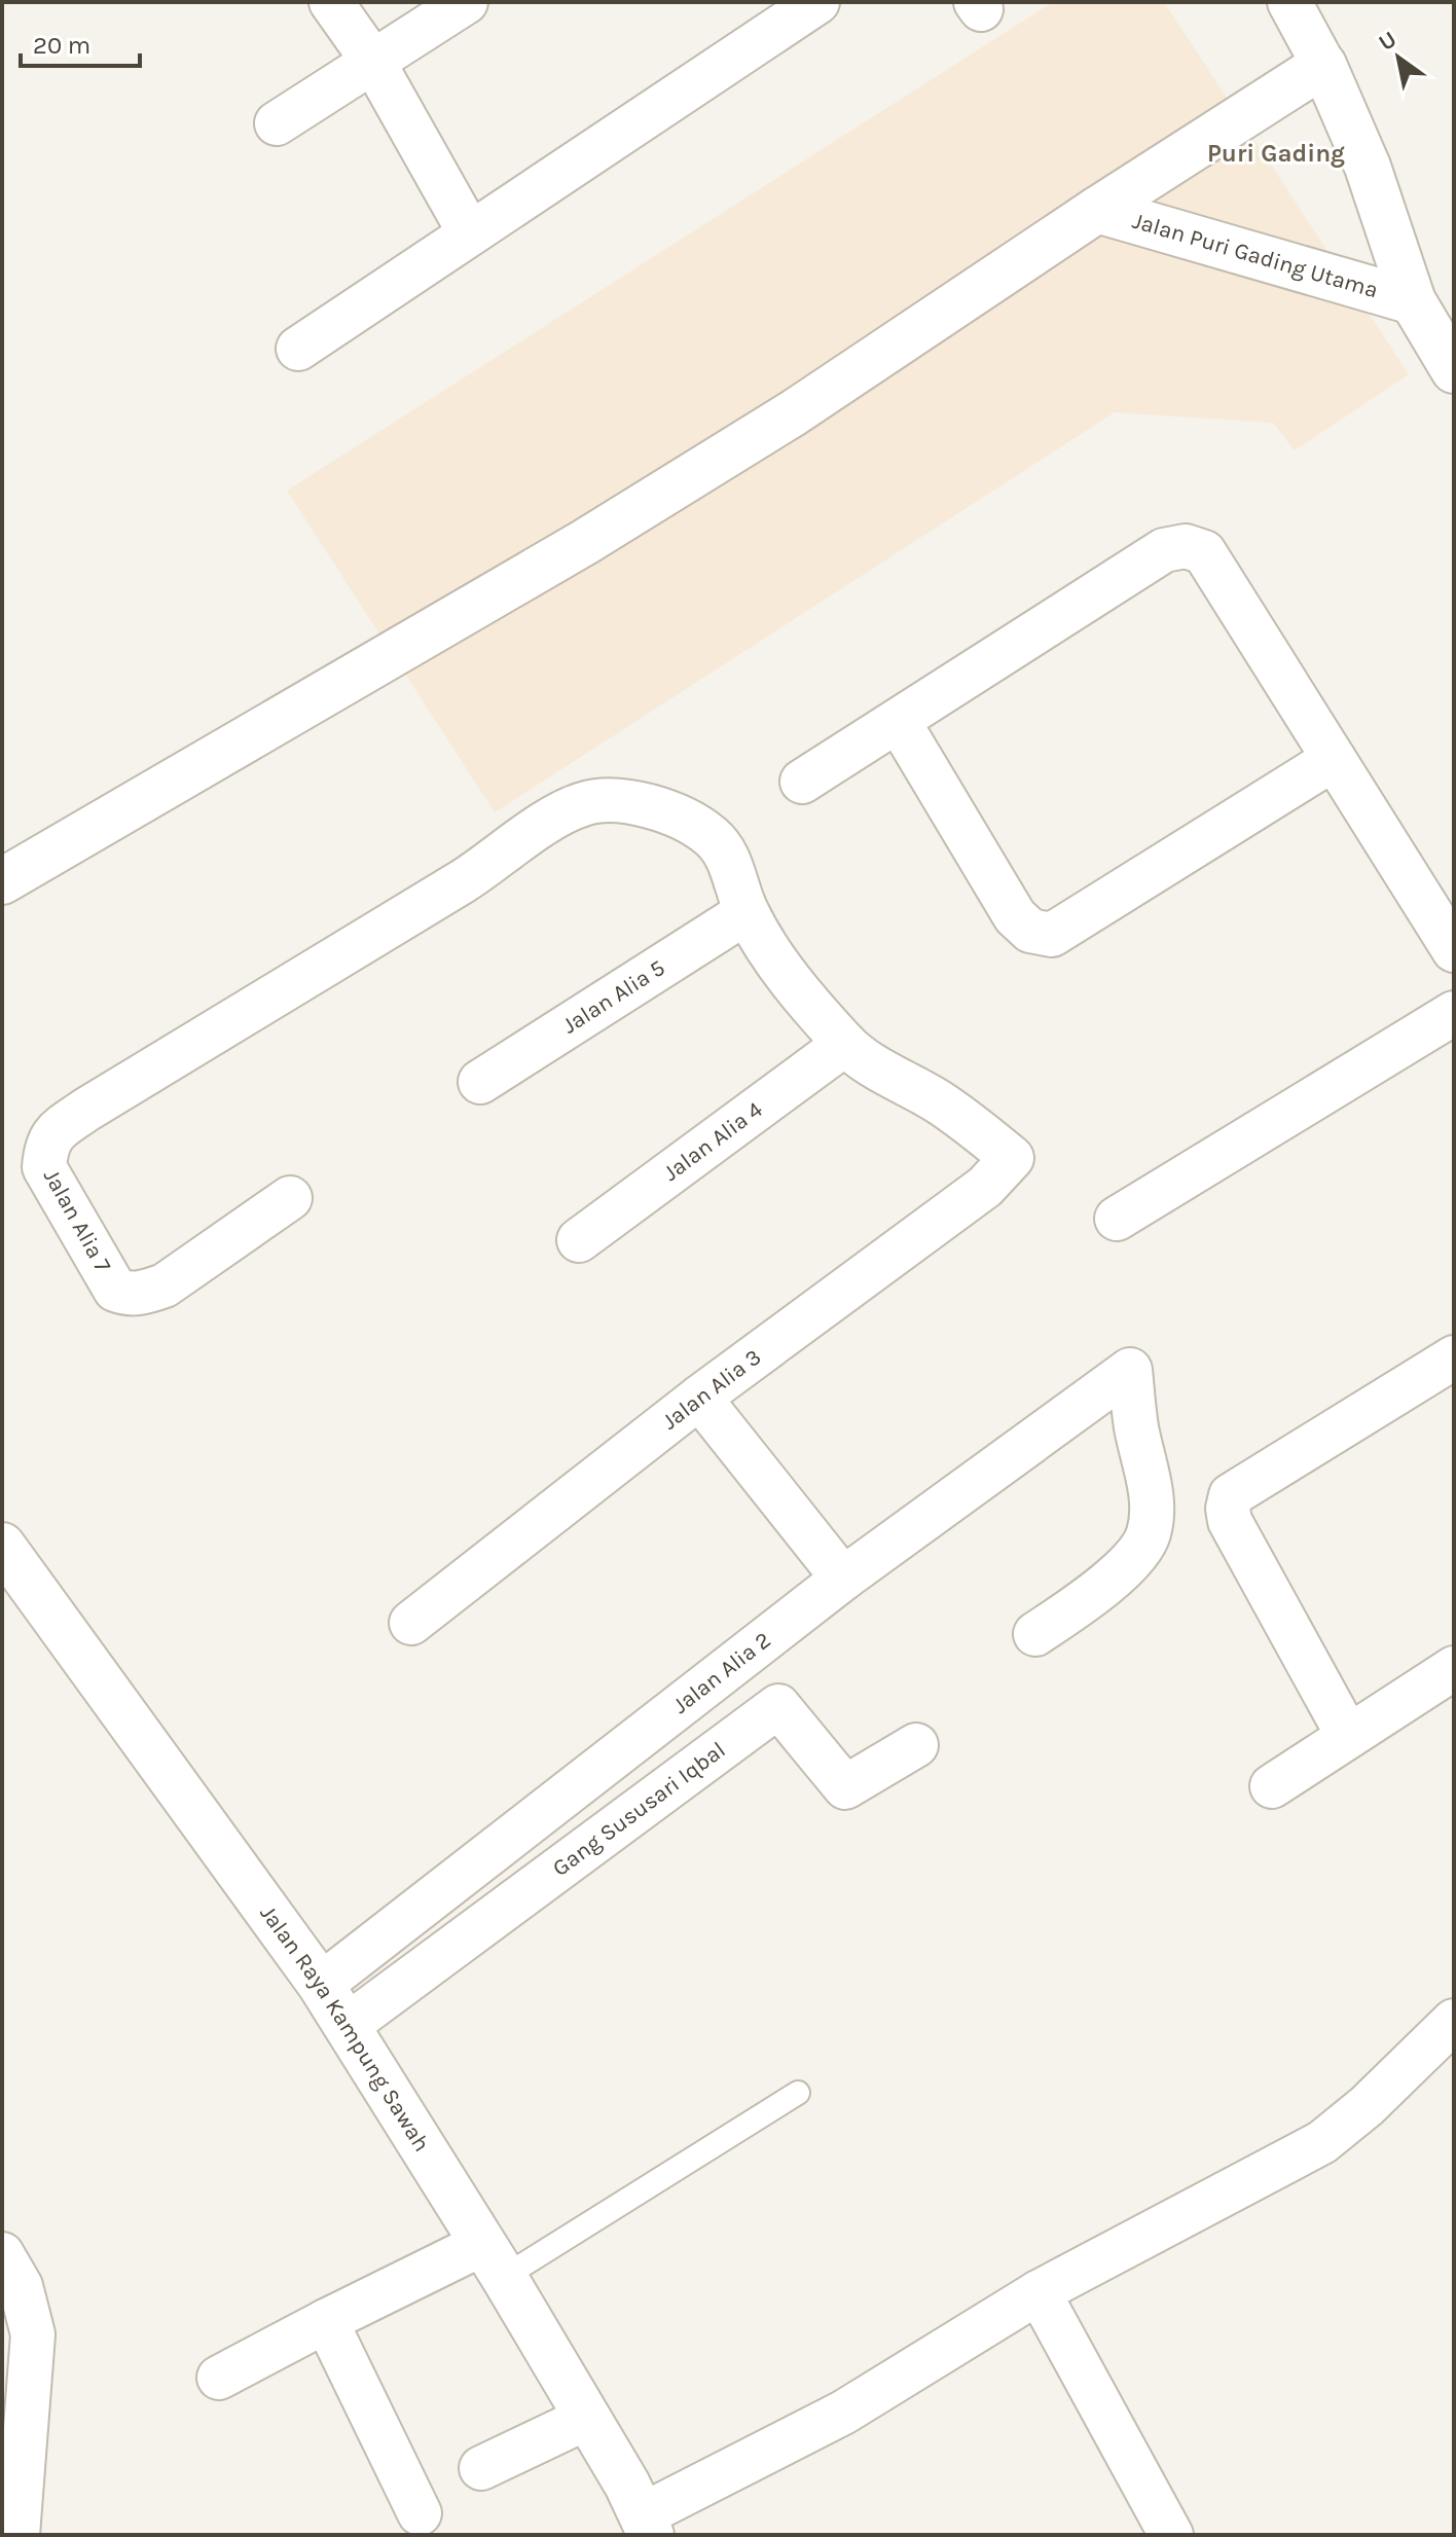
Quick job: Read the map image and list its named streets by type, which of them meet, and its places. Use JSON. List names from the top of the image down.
{
  "streets": {
    "street": [
      "Jalan Puri Gading Utama",
      "Jalan Alia 5",
      "Jalan Alia 4",
      "Jalan Alia 7",
      "Jalan Alia 3",
      "Jalan Alia 2",
      "Gang Sususari Iqbal",
      "Jalan Raya Kampung Sawah"
    ]
  },
  "crossings": [
    ["Jalan Alia 5", "Jalan Alia 7"],
    ["Jalan Alia 4", "Jalan Alia 3"],
    ["Jalan Alia 2", "Jalan Raya Kampung Sawah"],
    ["Gang Sususari Iqbal", "Jalan Raya Kampung Sawah"]
  ],
  "districts": ["Puri Gading"],
  "scale_bar": "20 m",
  "north": "top left"
}
